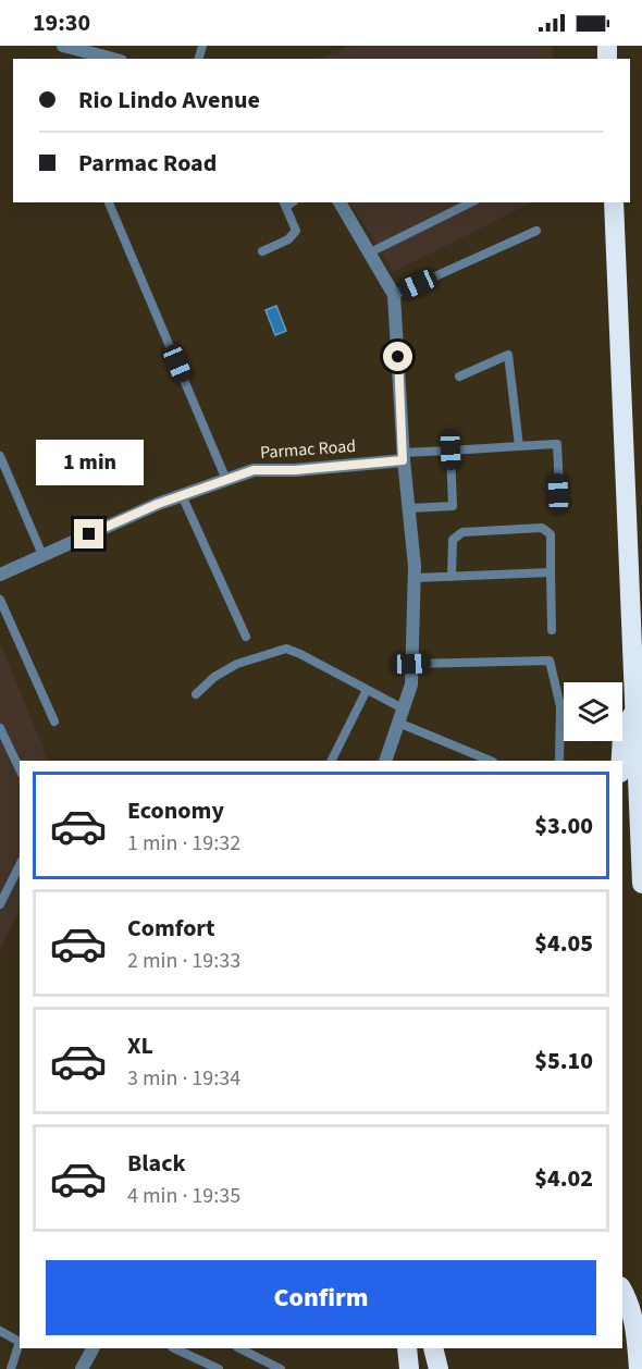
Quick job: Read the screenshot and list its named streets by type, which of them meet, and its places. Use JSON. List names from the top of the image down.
{
  "streets": {
    "street": ["Parmac Road"]
  },
  "page": {
    "status": "19:30",
    "banner": ["Rio Lindo Avenue", "Parmac Road"],
    "bubble": "1 min",
    "list": [
      {
        "name": "Economy",
        "note": "1 min · 19:32",
        "value": "$3.00"
      },
      {
        "name": "Comfort",
        "note": "2 min · 19:33",
        "value": "$4.05"
      },
      {
        "name": "XL",
        "note": "3 min · 19:34",
        "value": "$5.10"
      },
      {
        "name": "Black",
        "note": "4 min · 19:35",
        "value": "$4.02"
      }
    ],
    "buttons": "Confirm"
  }
}
